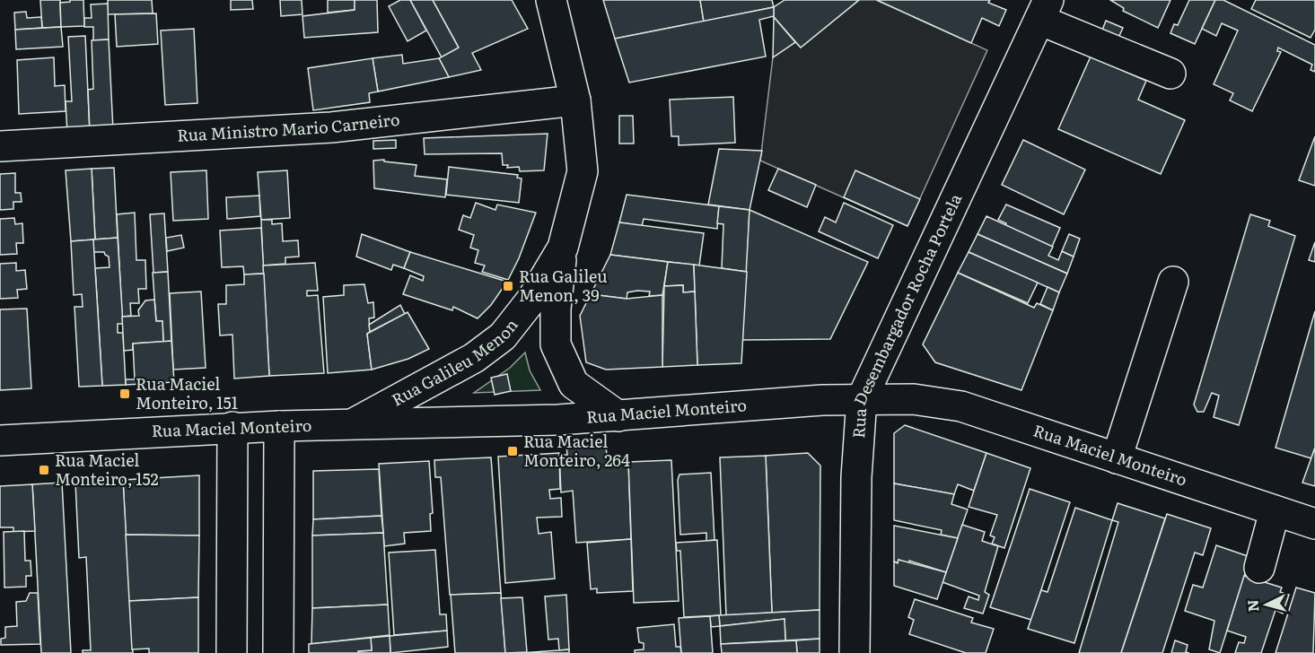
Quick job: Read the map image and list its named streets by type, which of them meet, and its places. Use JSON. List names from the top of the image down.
{
  "streets": {
    "street": [
      "Rua Ministro Mario Carneiro",
      "Rua Desembargador Rocha Portela",
      "Rua Galileu Menon",
      "Rua Maciel Monteiro"
    ]
  },
  "crossings": [
    ["Rua Ministro Mario Carneiro", "Rua Galileu Menon"],
    ["Rua Desembargador Rocha Portela", "Rua Maciel Monteiro"],
    ["Rua Galileu Menon", "Rua Maciel Monteiro"]
  ],
  "places": {
    "transit": [
      "Rua Galileu Menon, 39",
      "Rua Maciel Monteiro, 151",
      "Rua Maciel Monteiro, 264",
      "Rua Maciel Monteiro, 152"
    ]
  },
  "north": "left"
}
